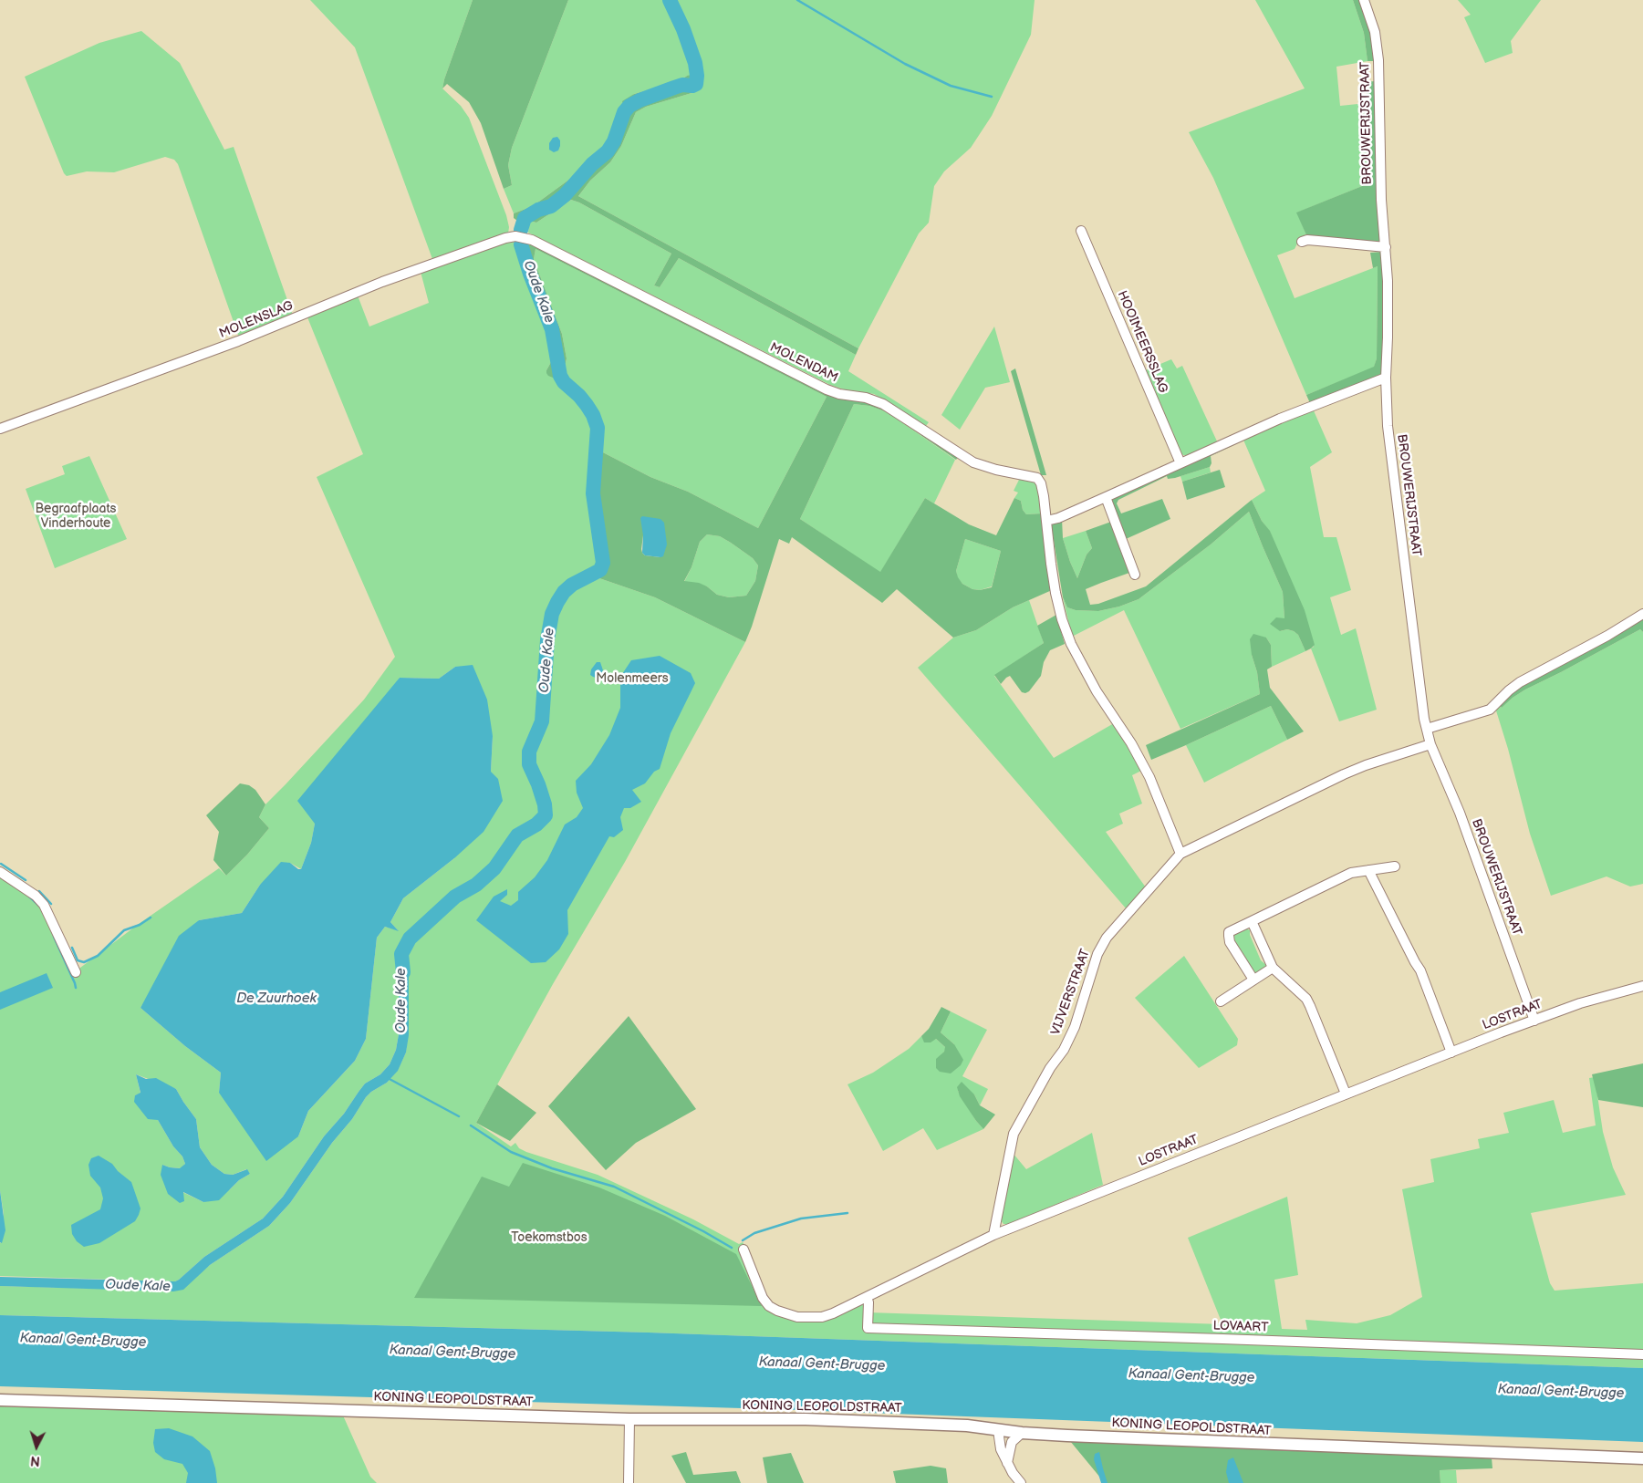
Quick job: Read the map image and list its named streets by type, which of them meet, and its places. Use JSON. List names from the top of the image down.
{
  "streets": {
    "street": [
      "BROUWERIJSTRAAT",
      "MOLENSLAG",
      "HOOIMEERSSLAG",
      "MOLENDAM",
      "VIJVERSTRAAT",
      "LOSTRAAT",
      "LOVAART",
      "KONING LEOPOLDSTRAAT"
    ]
  },
  "crossings": [
    ["BROUWERIJSTRAAT", "LOSTRAAT"],
    ["MOLENSLAG", "MOLENDAM"],
    ["VIJVERSTRAAT", "LOSTRAAT"],
    ["LOSTRAAT", "LOVAART"]
  ],
  "water": ["Oude Kale", "De Zuurhoek", "Kanaal Gent-Brugge"],
  "parks": ["Begraafplaats Vinderhoute", "Molenmeers", "Toekomstbos"],
  "north": "bottom"
}
